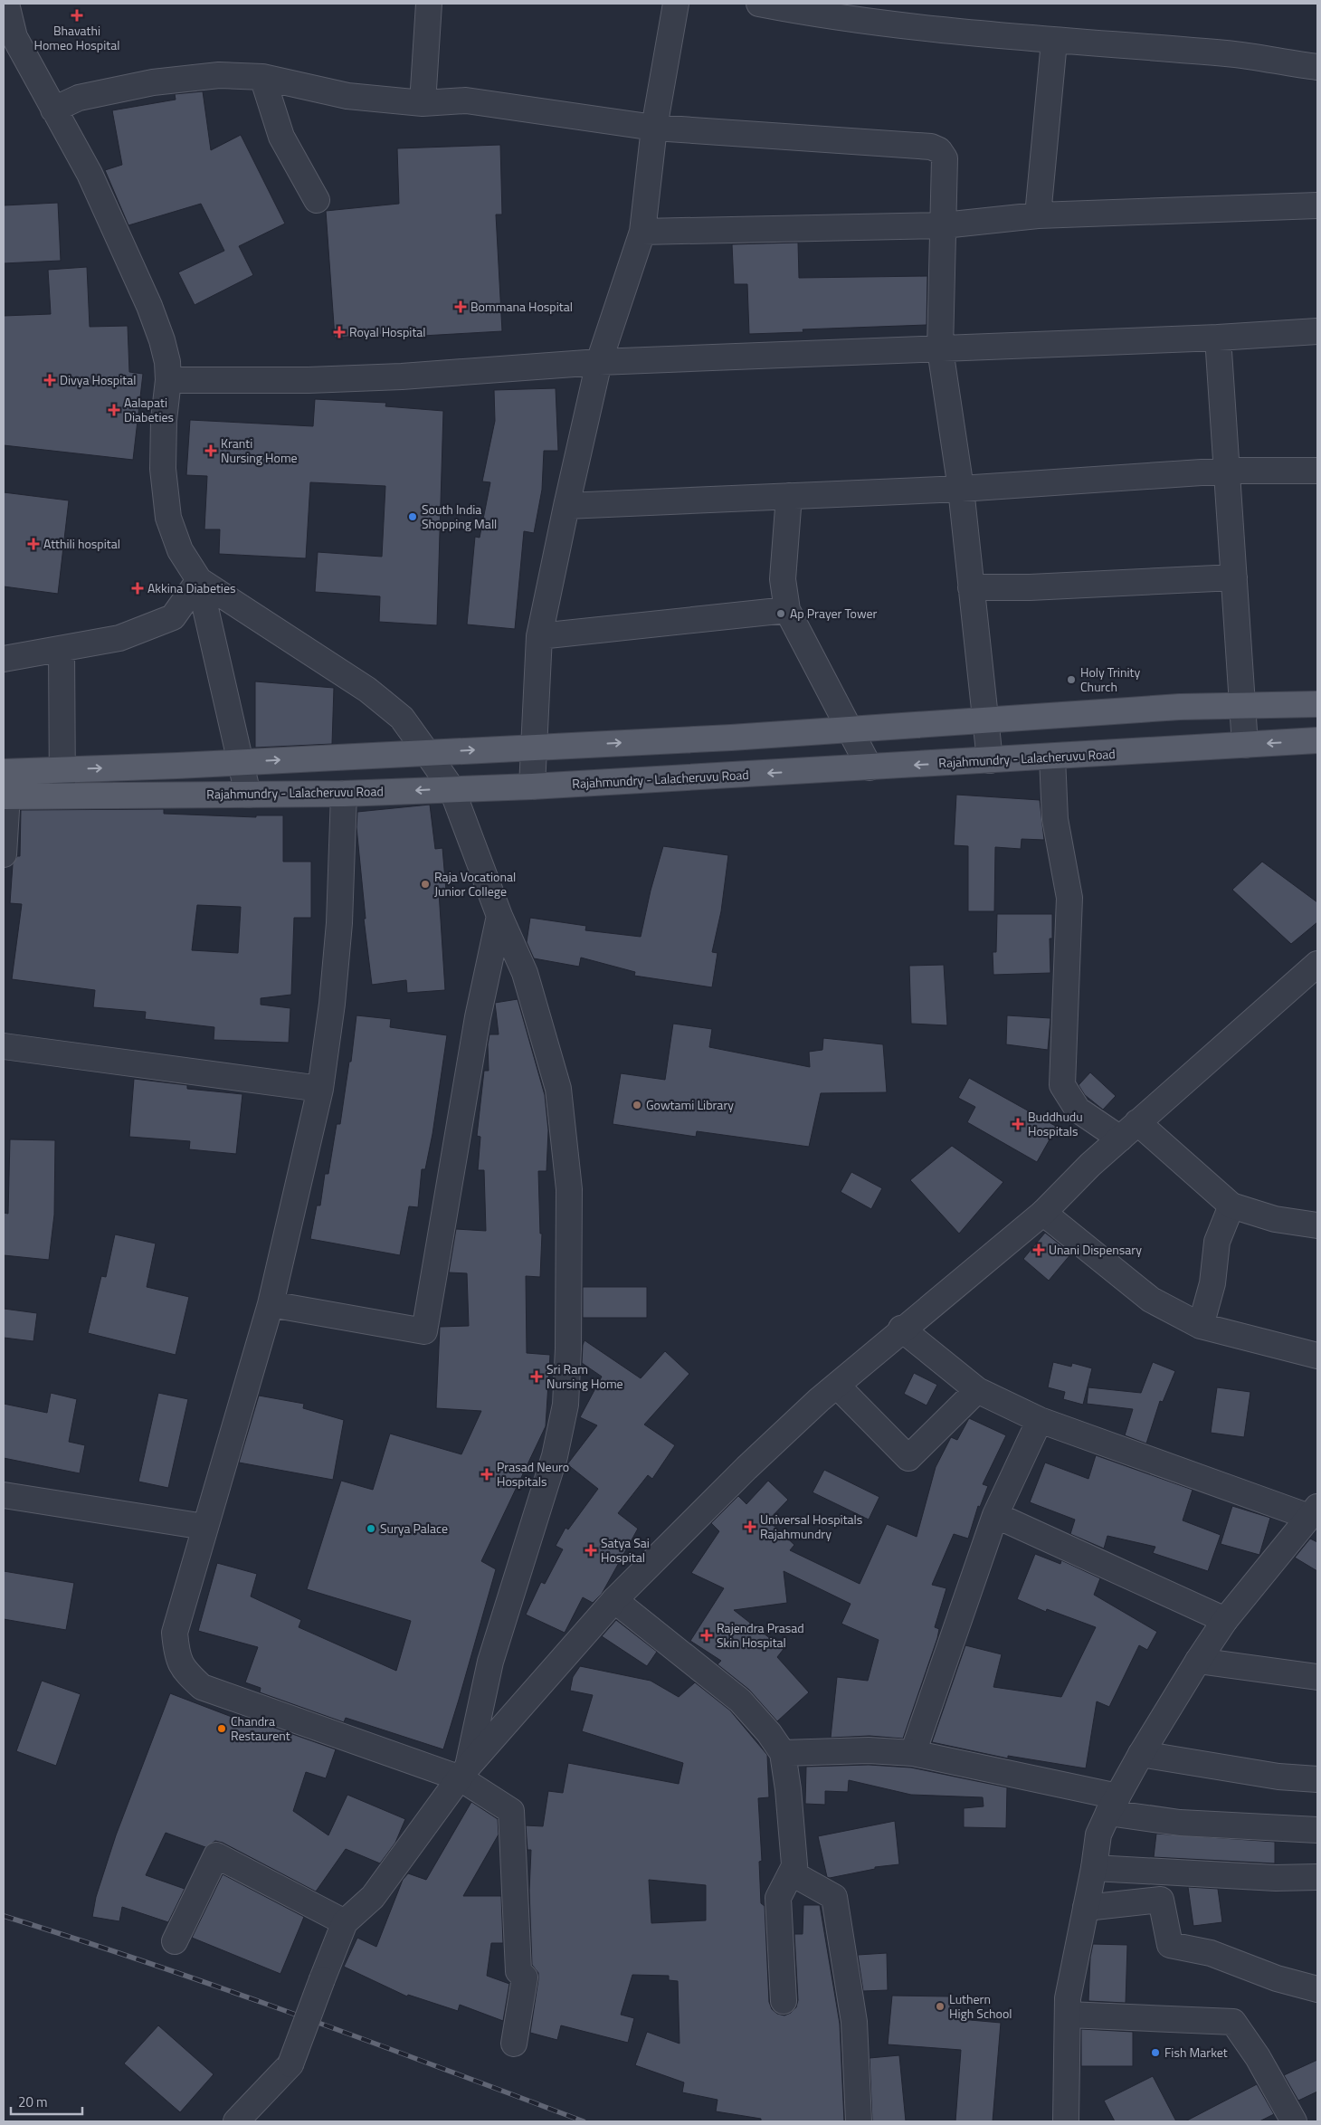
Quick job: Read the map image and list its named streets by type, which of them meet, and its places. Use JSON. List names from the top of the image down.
{
  "streets": {
    "main road": ["Rajahmundry - Lalacheruvu Road"]
  },
  "places": {
    "health": [
      "Bhavathi Homeo Hospital",
      "Bommana Hospital",
      "Royal Hospital",
      "Divya Hospital",
      "Aalapati Diabeties",
      "Kranti Nursing Home",
      "Atthili hospital",
      "Akkina Diabeties",
      "Buddhudu Hospitals",
      "Unani Dispensary",
      "Sri Ram Nursing Home",
      "Prasad Neuro Hospitals",
      "Universal Hospitals Rajahmundry",
      "Satya Sai Hospital",
      "Rajendra Prasad Skin Hospital"
    ],
    "other": [
      "South India Shopping Mall",
      "Ap Prayer Tower",
      "Holy Trinity Church",
      "Raja Vocational Junior College",
      "Gowtami Library",
      "Surya Palace",
      "Chandra Restaurent",
      "Luthern High School",
      "Fish Market"
    ]
  },
  "scale_bar": "20 m"
}
